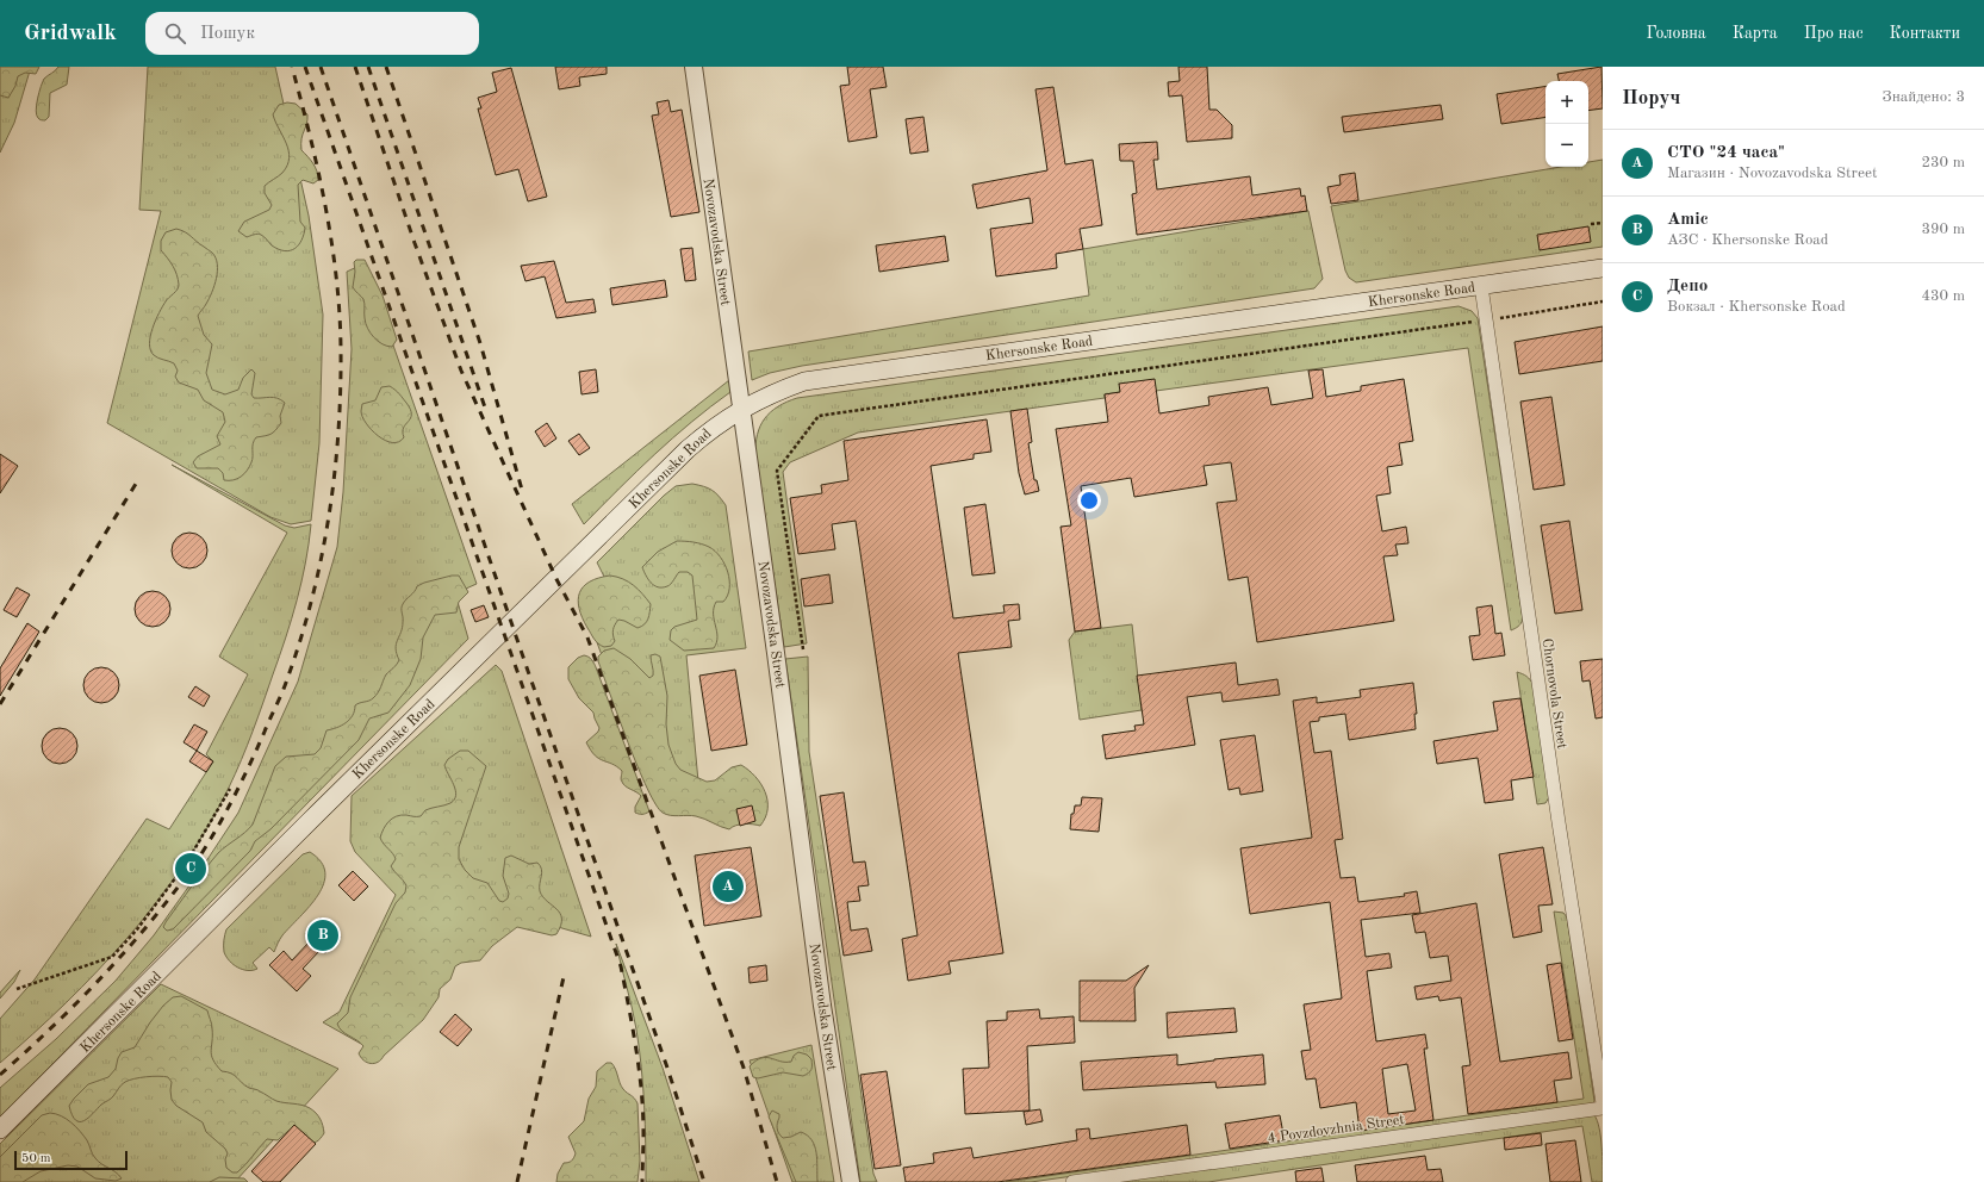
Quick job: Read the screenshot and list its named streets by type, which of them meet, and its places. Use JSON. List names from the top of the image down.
{
  "streets": {
    "main road": ["Khersonske Road"],
    "street": ["Novozavodska Street", "Chornovola Street", "4 Povzdovzhnia Street"]
  },
  "crossings": [
    ["Novozavodska Street", "Khersonske Road"],
    ["Khersonske Road", "Chornovola Street"],
    ["Chornovola Street", "4 Povzdovzhnia Street"]
  ],
  "scale_bar": "50 m",
  "page": {
    "header": "Gridwalk",
    "search": "Пошук",
    "nav": [
      "Головна",
      "Карта",
      "Про нас",
      "Контакти"
    ],
    "heading": ["Поруч", "Знайдено: 3"],
    "map_buttons": ["+", "−"],
    "list": [
      {
        "mark": "A",
        "name": "СТО \"24 часа\"",
        "note": "Магазин · Novozavodska Street",
        "value": "230 m"
      },
      {
        "mark": "B",
        "name": "Amic",
        "note": "АЗС · Khersonske Road",
        "value": "390 m"
      },
      {
        "mark": "C",
        "name": "Депо",
        "note": "Вокзал · Khersonske Road",
        "value": "430 m"
      }
    ],
    "pins": ["C", "A", "B"],
    "scale": "50 m"
  }
}
